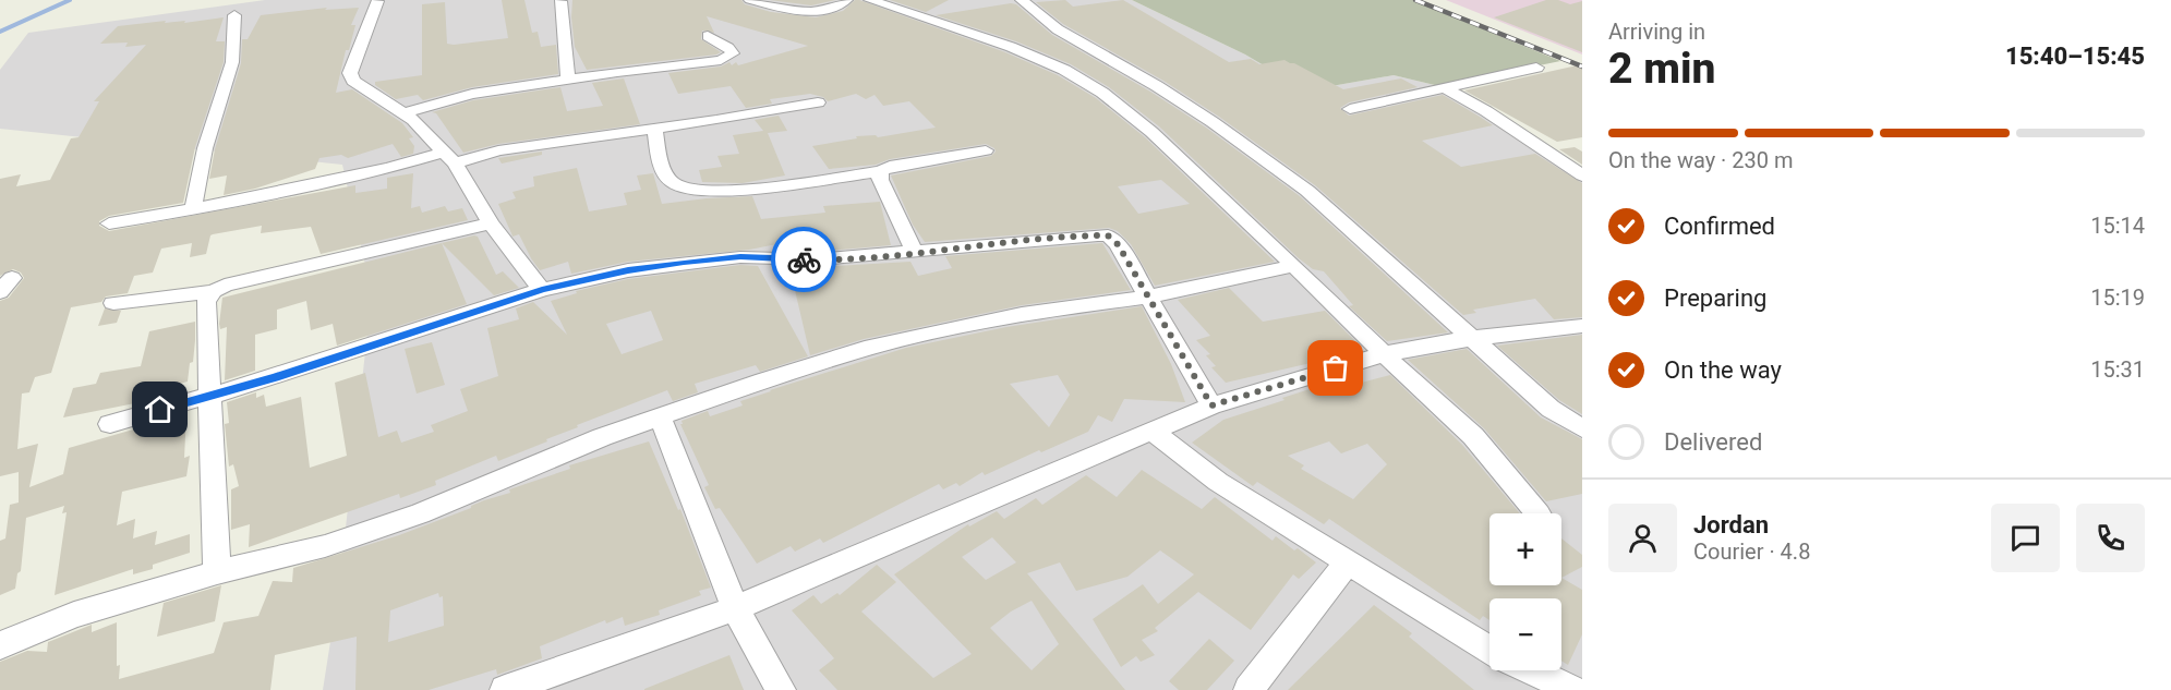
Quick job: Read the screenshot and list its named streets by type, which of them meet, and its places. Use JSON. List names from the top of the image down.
{
  "page": {
    "heading": ["2 min", "Arriving in", "15:40–15:45"],
    "panel": ["Jordan", "Courier · 4.8"],
    "bar": "On the way · 230 m",
    "list": [
      ["Confirmed", "15:14"],
      ["Preparing", "15:19"],
      ["On the way", "15:31"],
      "Delivered"
    ],
    "map_buttons": ["+", "−"]
  }
}
